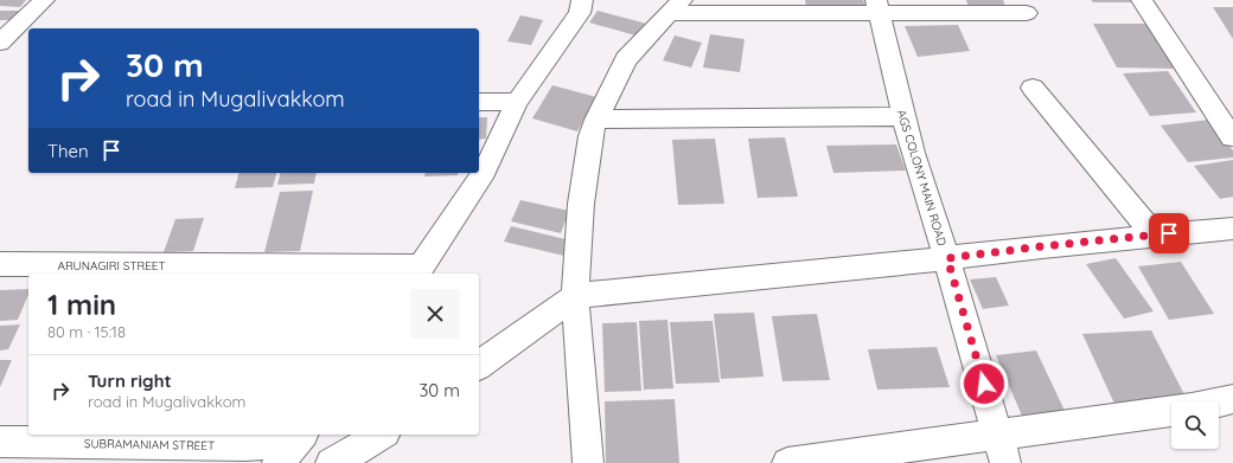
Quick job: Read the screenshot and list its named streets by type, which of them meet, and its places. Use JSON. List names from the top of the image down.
{
  "streets": {
    "street": ["AGS COLONY MAIN ROAD", "ARUNAGIRI STREET", "SUBRAMANIAM STREET"]
  },
  "page": {
    "turn": ["30 m", "road in Mugalivakkom"],
    "then": "Then",
    "heading": ["1 min", "80 m · 15:18"],
    "list": [
      {
        "name": "Turn right",
        "note": "road in Mugalivakkom",
        "value": "30 m"
      }
    ]
  }
}
